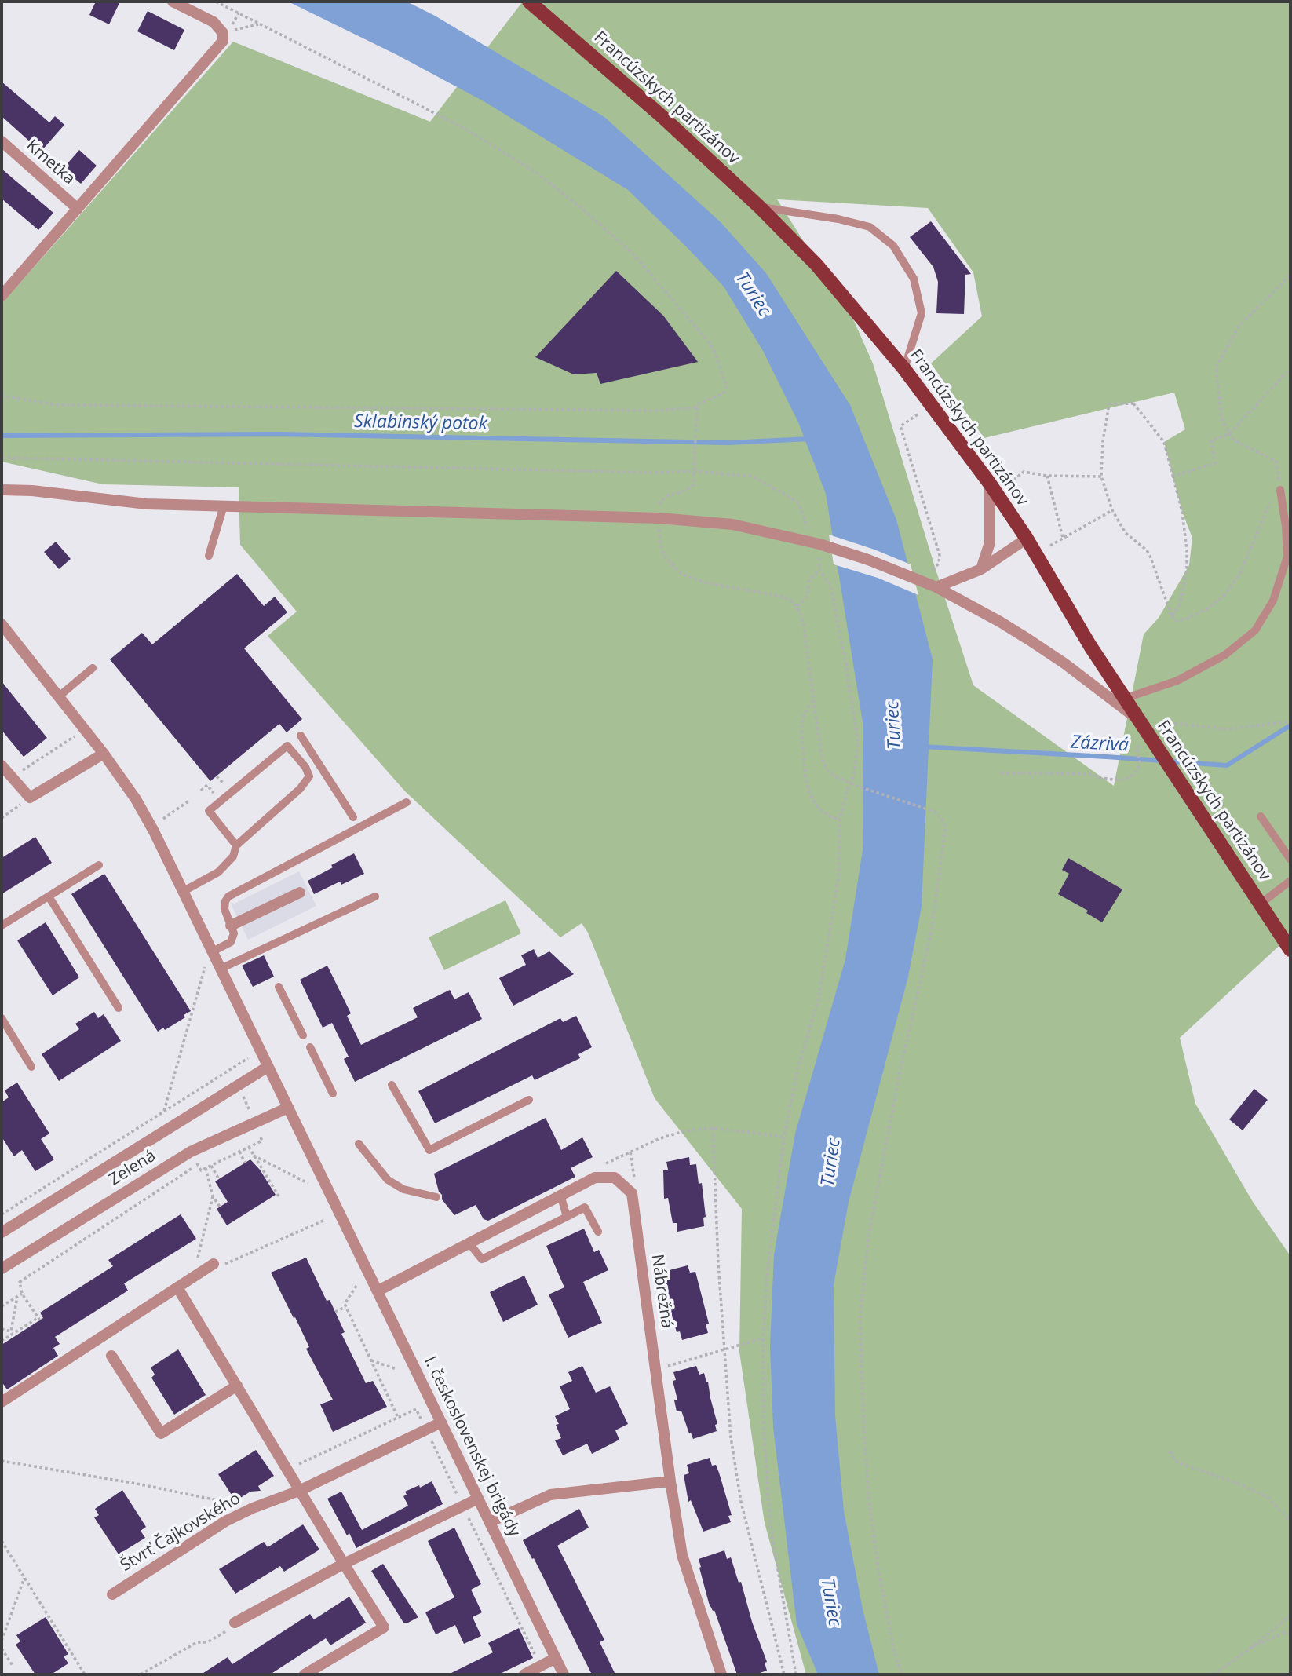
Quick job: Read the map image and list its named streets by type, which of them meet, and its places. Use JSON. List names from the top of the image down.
{
  "streets": {
    "main road": ["Francúzskych partizánov"],
    "street": [
      "Kmeťka",
      "Zelená",
      "Nábrežná",
      "I. československej brigády",
      "Štvrť Čajkovského"
    ]
  },
  "crossings": [
    ["Zelená", "I. československej brigády"],
    ["I. československej brigády", "Štvrť Čajkovského"]
  ],
  "water": ["Turiec", "Sklabinský potok", "Zázrivá"]
}
